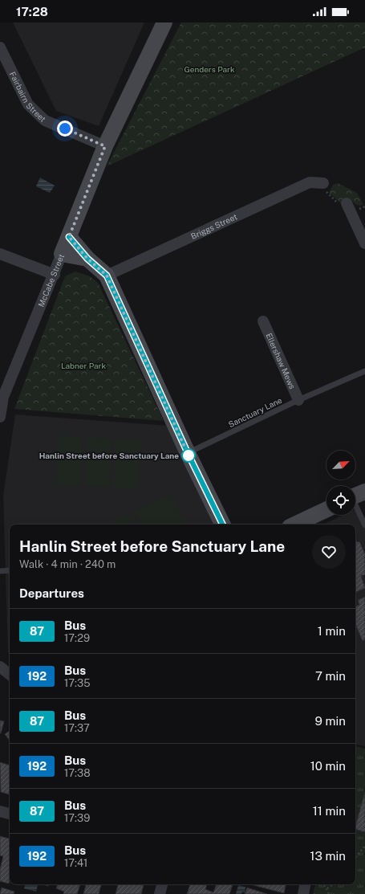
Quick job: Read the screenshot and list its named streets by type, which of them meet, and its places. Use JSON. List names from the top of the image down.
{
  "streets": {
    "street": [
      "Fairbairn Street",
      "Briggs Street",
      "McCabe Street",
      "Ellershaw Mews"
    ],
    "lane": ["Sanctuary Lane"]
  },
  "crossings": [
    ["Fairbairn Street", "McCabe Street"],
    ["Ellershaw Mews", "Sanctuary Lane"]
  ],
  "parks": ["Genders Park", "Labner Park"],
  "places": ["Hanlin Street before Sanctuary Lane"],
  "lines": ["bus line 87"],
  "north": "top right",
  "page": {
    "status": "17:28",
    "heading": [
      ["Hanlin Street before Sanctuary Lane", "Walk · 4 min · 240 m"],
      "Departures"
    ],
    "list": [
      {
        "mark": "87",
        "name": "Bus",
        "note": "17:29",
        "value": "1 min"
      },
      {
        "mark": "192",
        "name": "Bus",
        "note": "17:35",
        "value": "7 min"
      },
      {
        "mark": "87",
        "name": "Bus",
        "note": "17:37",
        "value": "9 min"
      },
      {
        "mark": "192",
        "name": "Bus",
        "note": "17:38",
        "value": "10 min"
      },
      {
        "mark": "87",
        "name": "Bus",
        "note": "17:39",
        "value": "11 min"
      },
      {
        "mark": "192",
        "name": "Bus",
        "note": "17:41",
        "value": "13 min"
      }
    ]
  }
}
